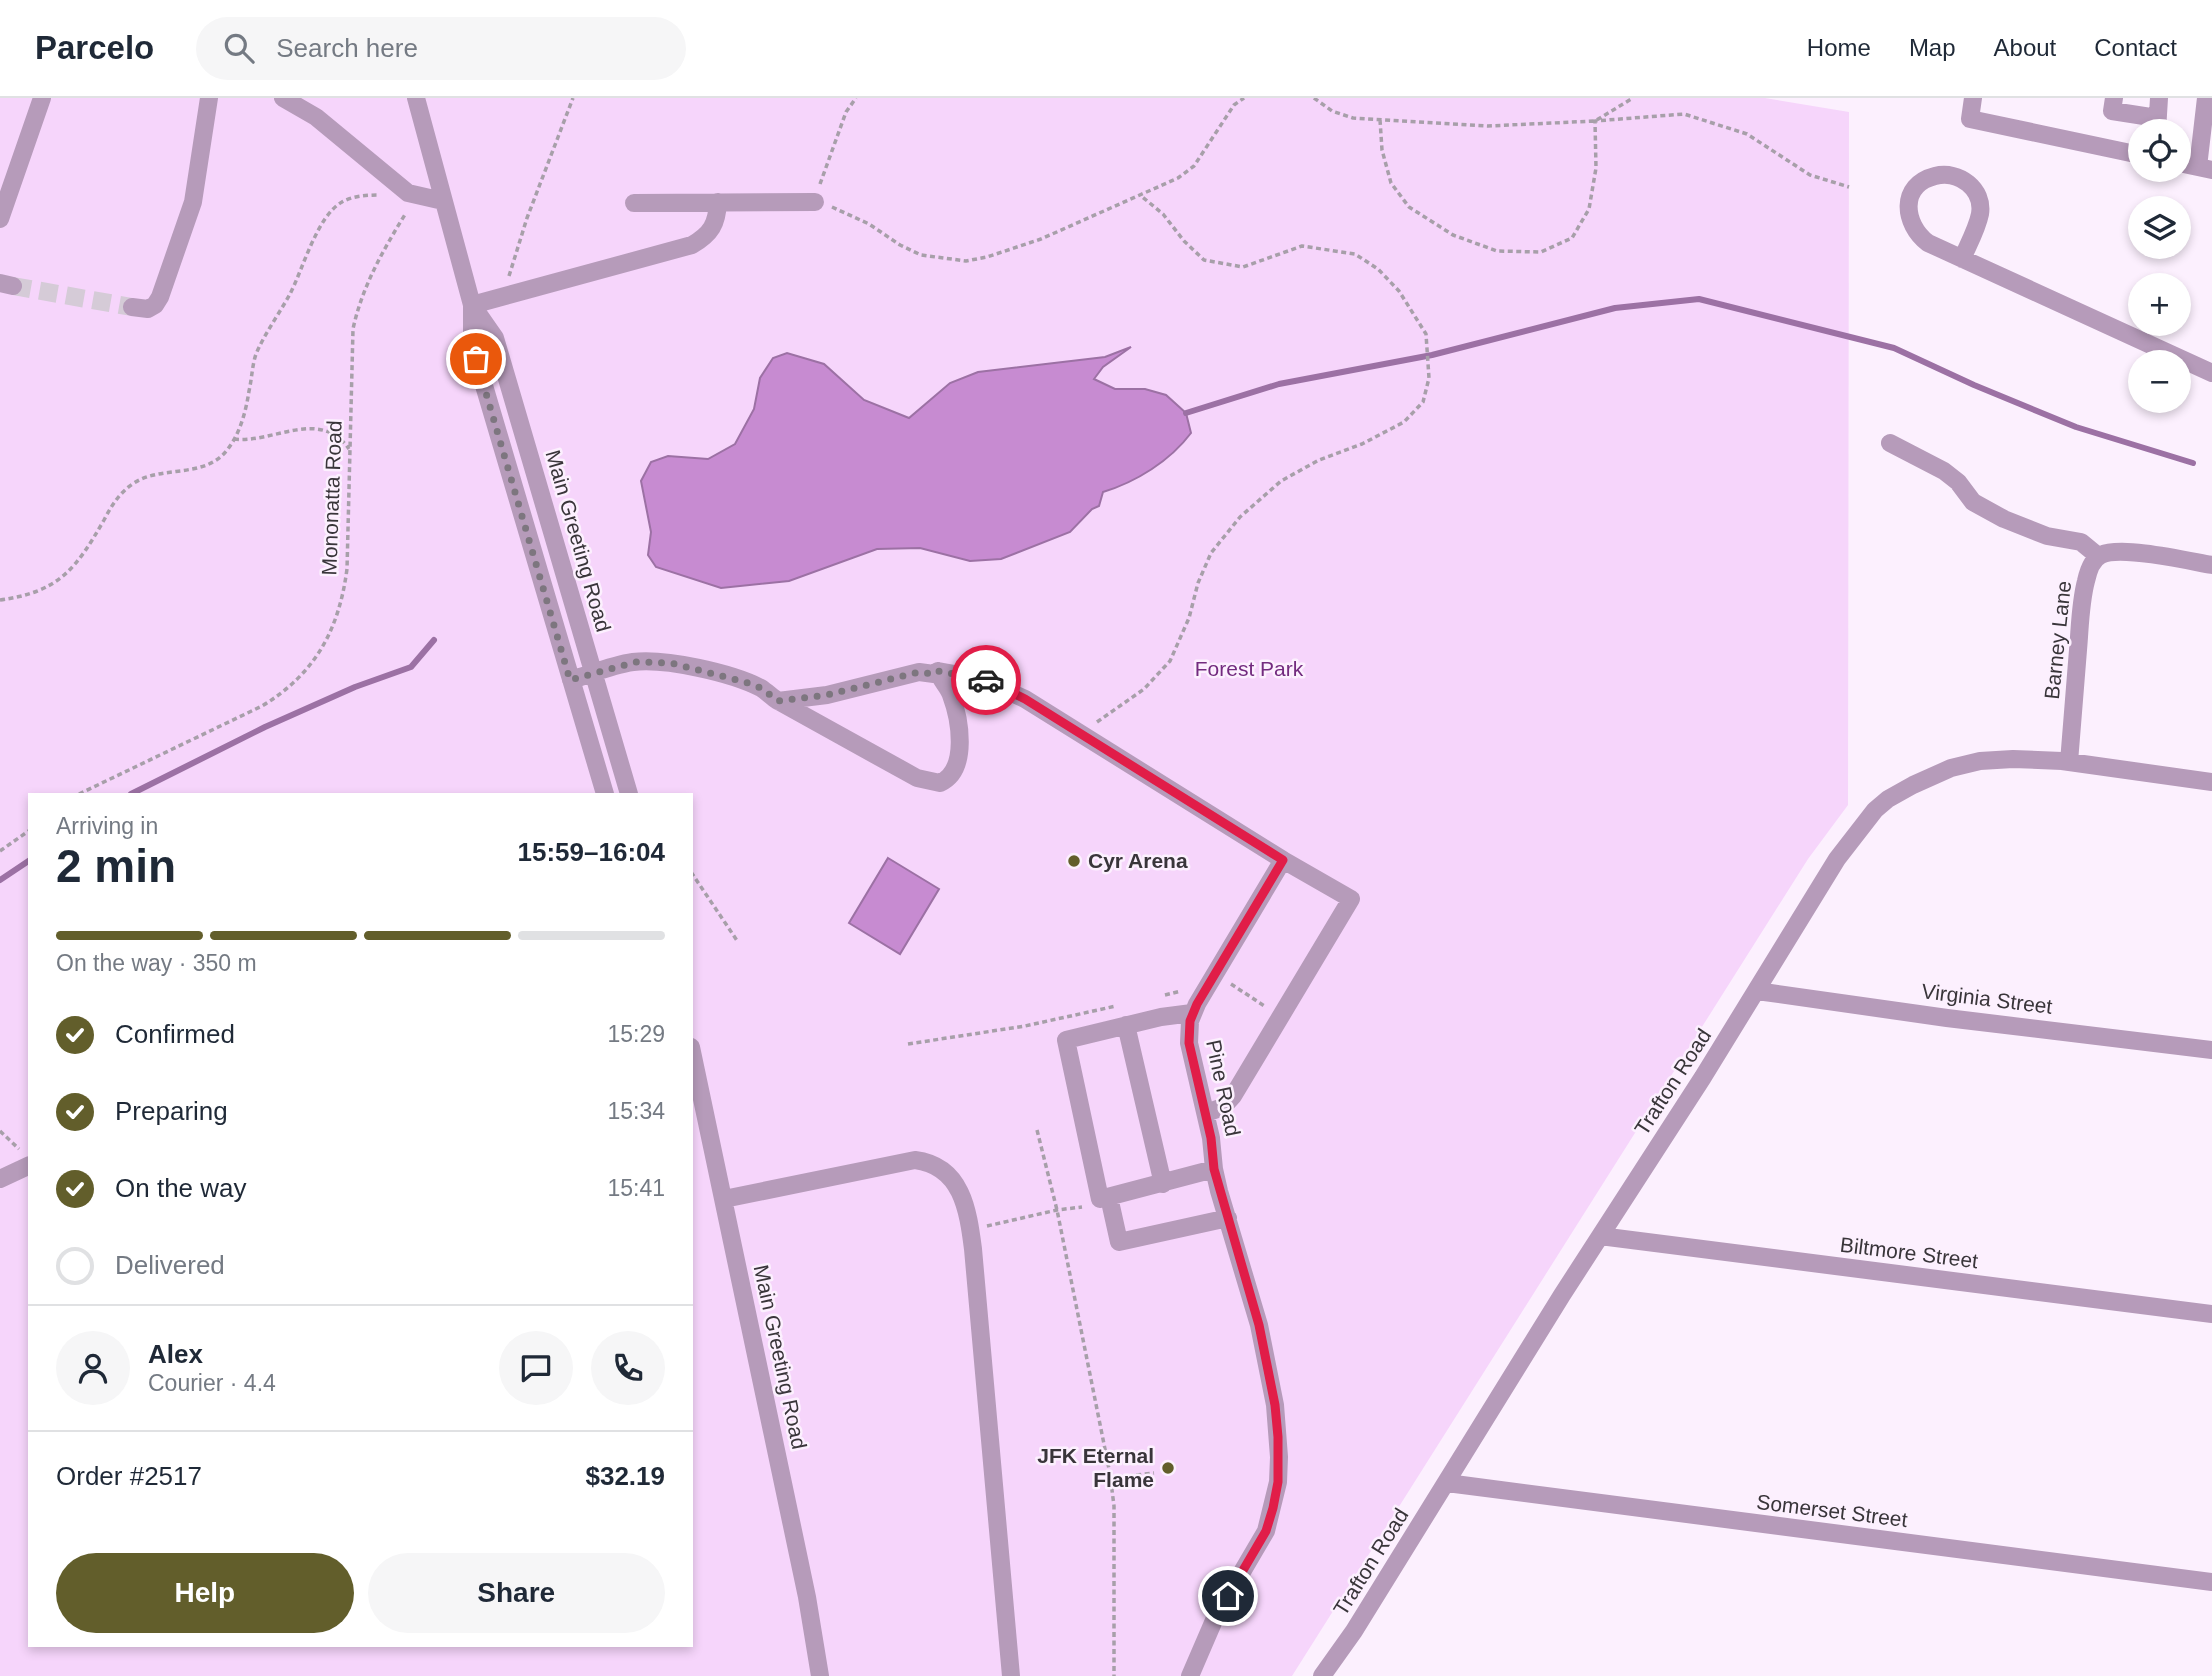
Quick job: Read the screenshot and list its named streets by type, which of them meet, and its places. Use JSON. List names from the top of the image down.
{
  "streets": {
    "street": [
      "Main Greeting Road",
      "Barney Lane",
      "Virginia Street",
      "Trafton Road",
      "Pine Road",
      "Biltmore Street",
      "Somerset Street"
    ],
    "path": ["Mononatta Road"]
  },
  "crossings": [
    ["Barney Lane", "Trafton Road"],
    ["Virginia Street", "Trafton Road"],
    ["Trafton Road", "Biltmore Street"],
    ["Trafton Road", "Somerset Street"]
  ],
  "parks": ["Forest Park"],
  "places": ["Cyr Arena", "JFK Eternal Flame"],
  "page": {
    "header": "Parcelo",
    "search": "Search here",
    "nav": [
      "Home",
      "Map",
      "About",
      "Contact"
    ],
    "map_buttons": ["+", "−"],
    "heading": ["2 min", "Arriving in", "15:59–16:04"],
    "panel": [
      "Alex",
      "Courier · 4.4",
      "Order #2517",
      "$32.19"
    ],
    "bar": "On the way · 350 m",
    "list": [
      ["Confirmed", "15:29"],
      ["Preparing", "15:34"],
      ["On the way", "15:41"],
      "Delivered"
    ],
    "buttons": ["Help", "Share"]
  }
}
